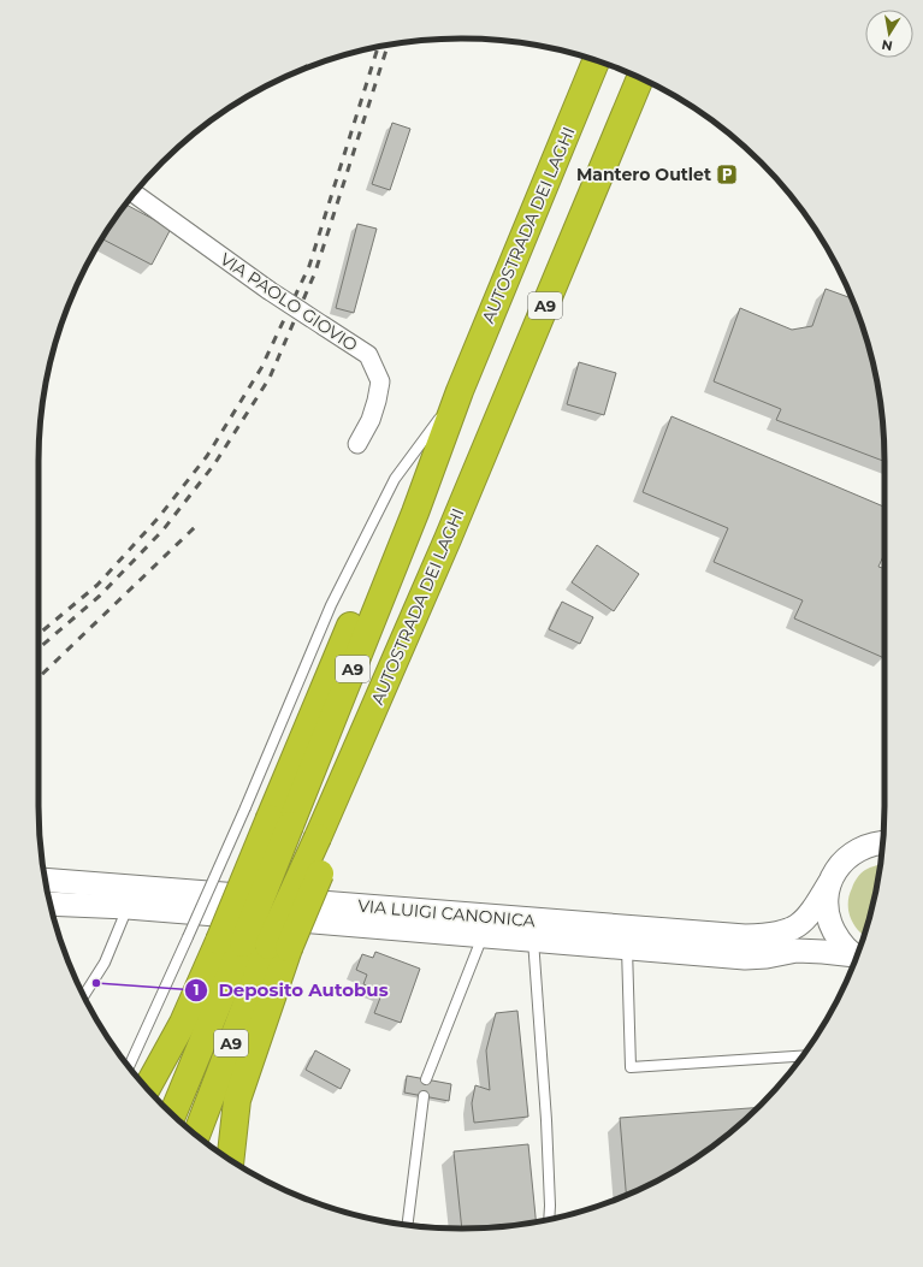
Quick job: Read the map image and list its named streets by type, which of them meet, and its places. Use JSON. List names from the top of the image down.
{
  "streets": {
    "highway": ["AUTOSTRADA DEI LAGHI", "A9"],
    "street": ["VIA PAOLO GIOVIO", "VIA LUIGI CANONICA"]
  },
  "places": {
    "parking": ["Mantero Outlet"],
    "other": ["Deposito Autobus"]
  },
  "north": "bottom"
}
